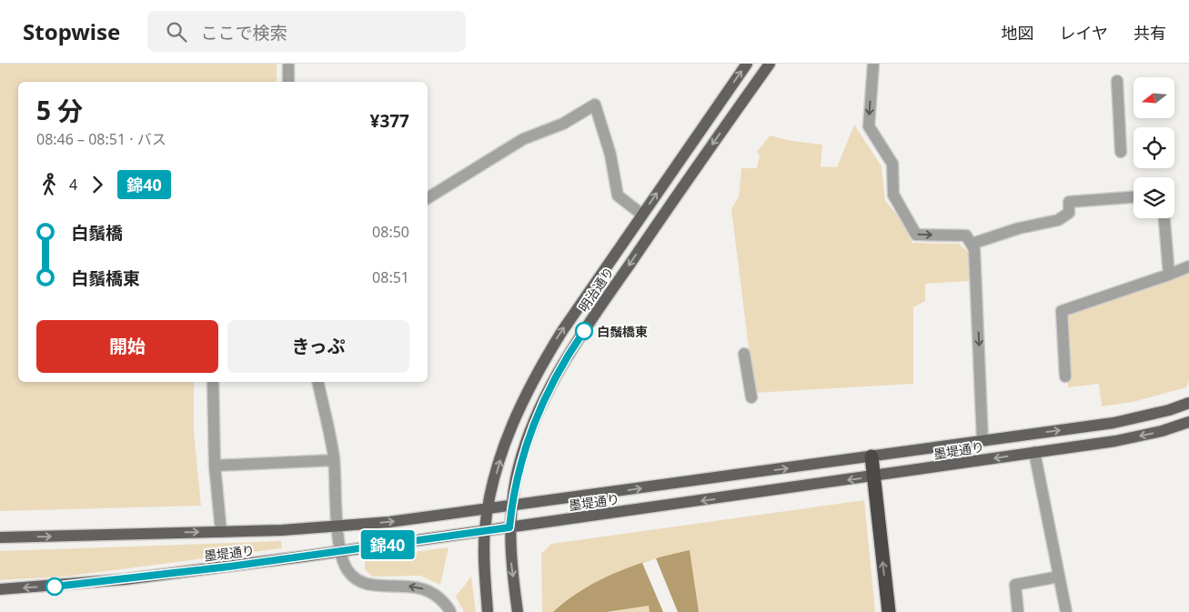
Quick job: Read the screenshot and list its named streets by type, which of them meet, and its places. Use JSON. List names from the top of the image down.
{
  "streets": {
    "main road": ["明治通り", "墨堤通り"]
  },
  "crossings": [
    ["明治通り", "墨堤通り"]
  ],
  "places": ["白鬚橋東"],
  "lines": ["bus line 錦40"],
  "north": "left",
  "page": {
    "header": "Stopwise",
    "search": "ここで検索",
    "nav": ["地図", "レイヤ", "共有"],
    "on_map": "錦40",
    "heading": ["5 分", "08:46 – 08:51 · バス", "¥377"],
    "legs": ["4", "錦40"],
    "list": [
      {
        "name": "白鬚橋",
        "value": "08:50"
      },
      {
        "name": "白鬚橋東",
        "value": "08:51"
      }
    ],
    "buttons": ["開始", "きっぷ"]
  }
}
